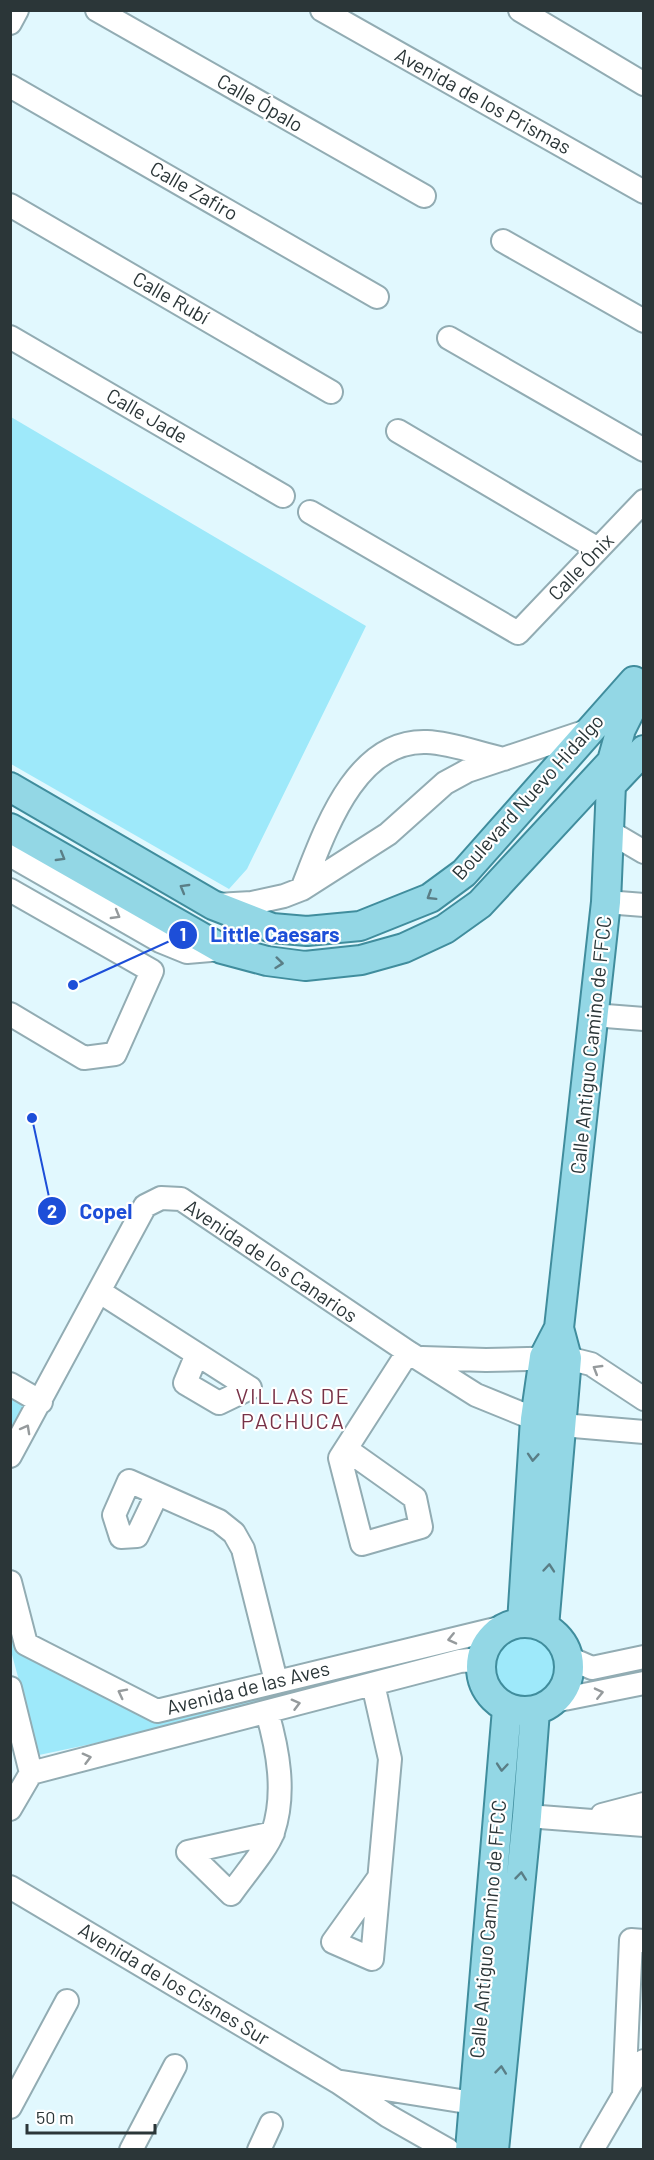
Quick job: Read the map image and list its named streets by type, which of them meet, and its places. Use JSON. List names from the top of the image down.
{
  "streets": {
    "main road": ["Boulevard Nuevo Hidalgo", "Calle Antiguo Camino de FFCC"],
    "street": [
      "Avenida de los Prismas",
      "Calle Ópalo",
      "Calle Zafiro",
      "Calle Rubí",
      "Calle Jade",
      "Calle Ónix",
      "Avenida de los Canarios",
      "Avenida de las Aves",
      "Avenida de los Cisnes Sur"
    ]
  },
  "crossings": [
    ["Boulevard Nuevo Hidalgo", "Calle Antiguo Camino de FFCC"],
    ["Calle Antiguo Camino de FFCC", "Avenida de los Canarios"],
    ["Calle Antiguo Camino de FFCC", "Avenida de las Aves"],
    ["Calle Antiguo Camino de FFCC", "Avenida de los Cisnes Sur"]
  ],
  "districts": ["VILLAS DE PACHUCA"],
  "places": ["Little Caesars", "Copel"],
  "scale_bar": "50 m"
}
